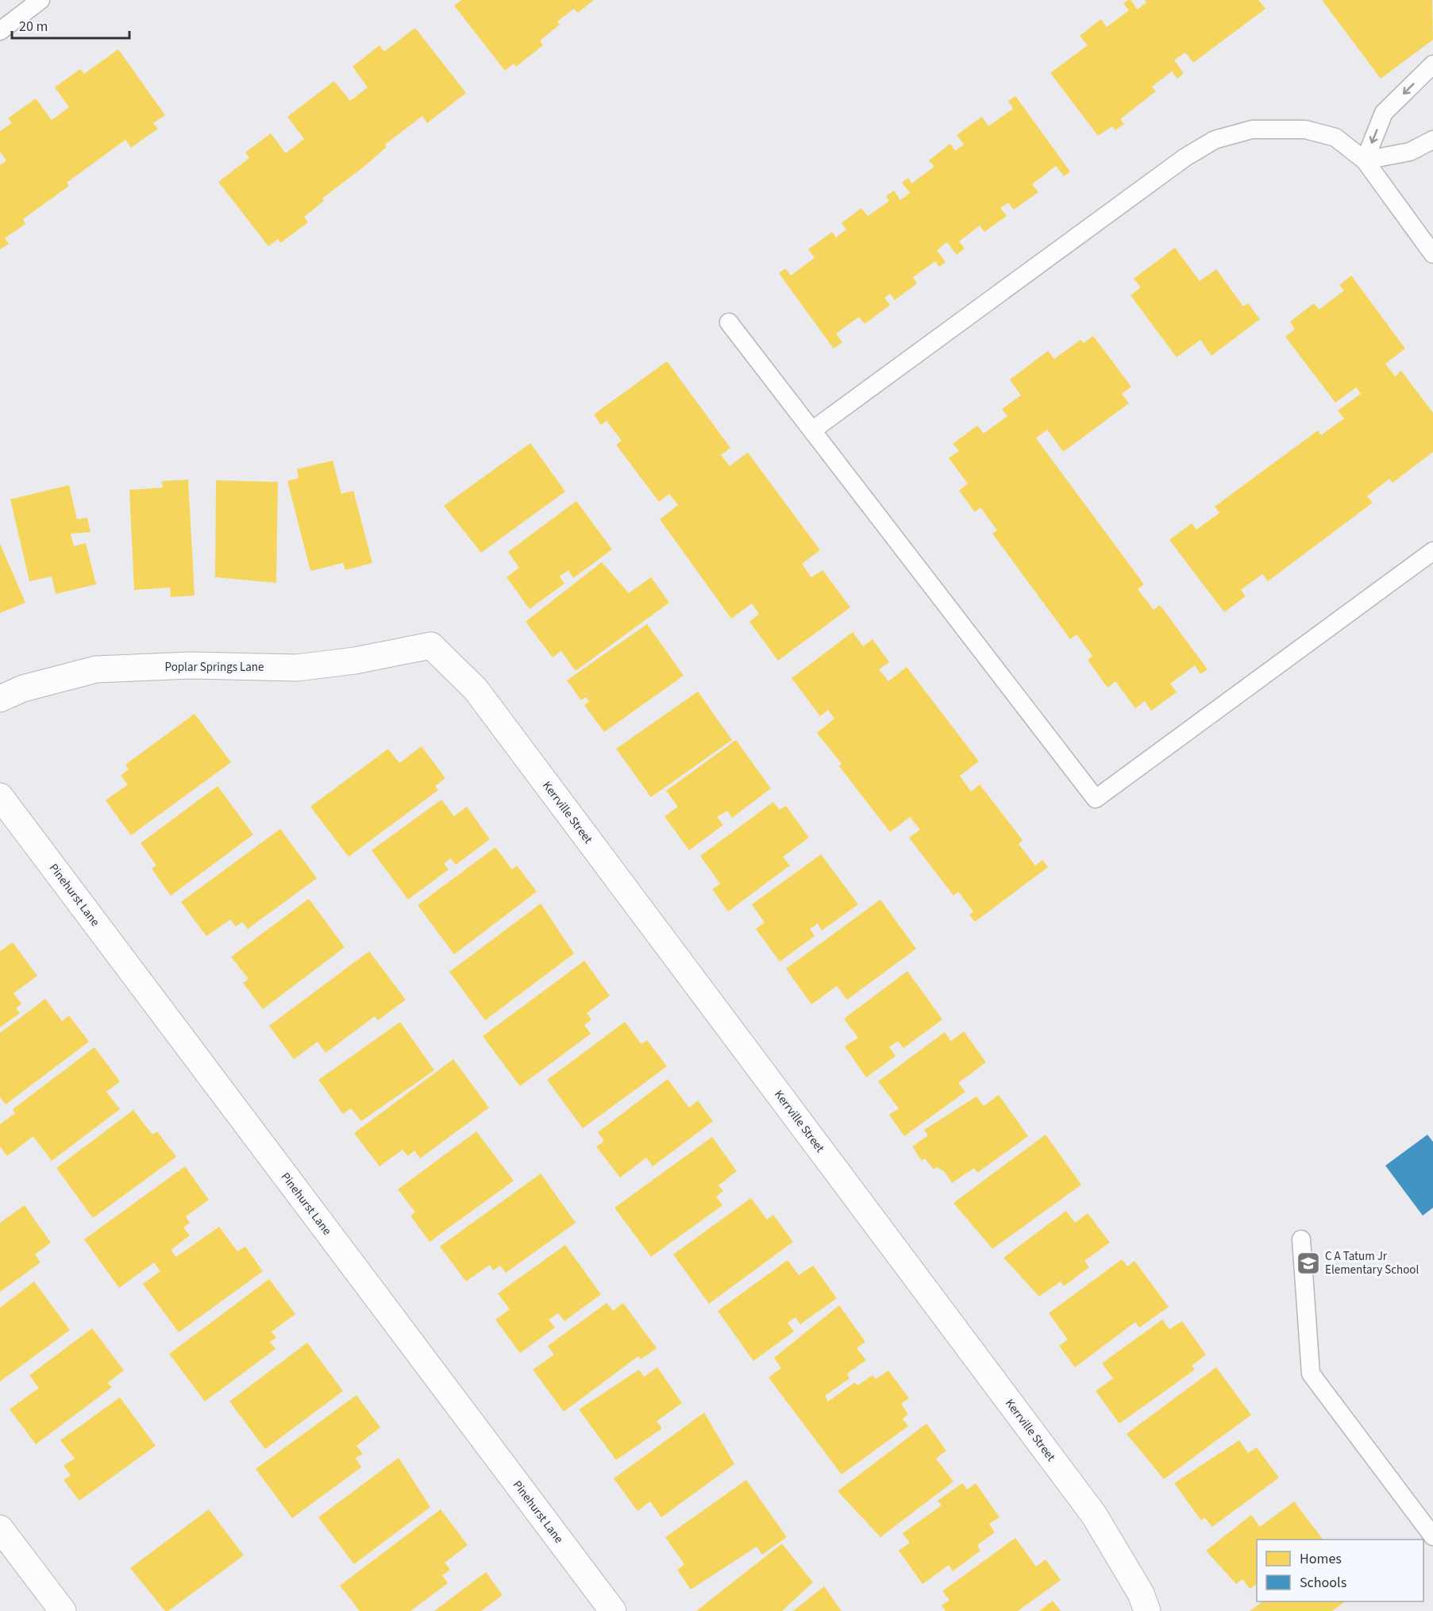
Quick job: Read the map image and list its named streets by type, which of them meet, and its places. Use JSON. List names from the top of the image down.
{
  "streets": {
    "street": ["Poplar Springs Lane", "Kerrville Street", "Pinehurst Lane"]
  },
  "crossings": [
    ["Poplar Springs Lane", "Kerrville Street"]
  ],
  "places": {
    "school or university": ["C A Tatum Jr Elementary School"]
  },
  "legend": ["Homes", "Schools"],
  "scale_bar": "20 m"
}
